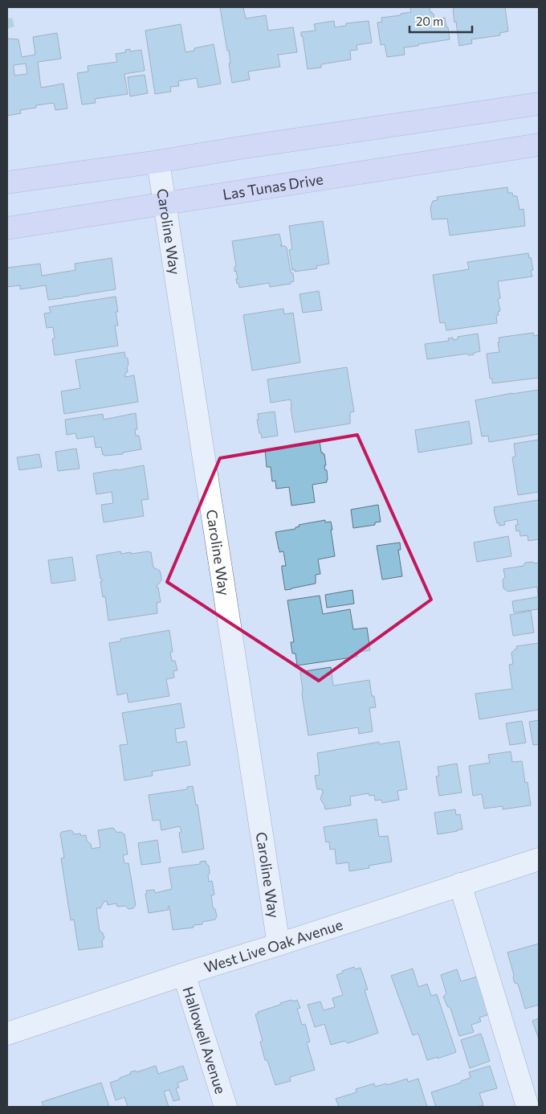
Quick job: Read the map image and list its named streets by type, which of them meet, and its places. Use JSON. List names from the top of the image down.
{
  "streets": {
    "main road": ["Las Tunas Drive"],
    "street": ["Caroline Way", "West Live Oak Avenue", "Hallowell Avenue"]
  },
  "crossings": [
    ["Las Tunas Drive", "Caroline Way"],
    ["Caroline Way", "West Live Oak Avenue"],
    ["West Live Oak Avenue", "Hallowell Avenue"]
  ],
  "scale_bar": "20 m"
}
